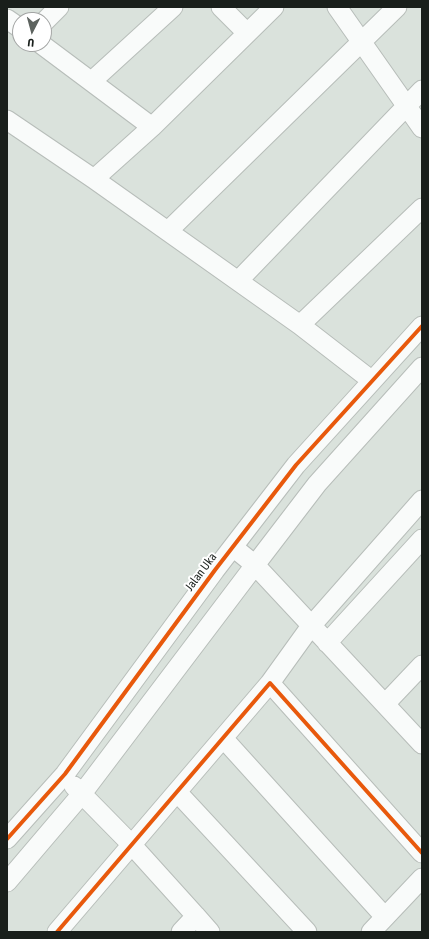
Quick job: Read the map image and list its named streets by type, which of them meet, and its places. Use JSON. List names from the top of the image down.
{
  "streets": {
    "street": ["Jalan Uka"]
  },
  "north": "bottom"
}
